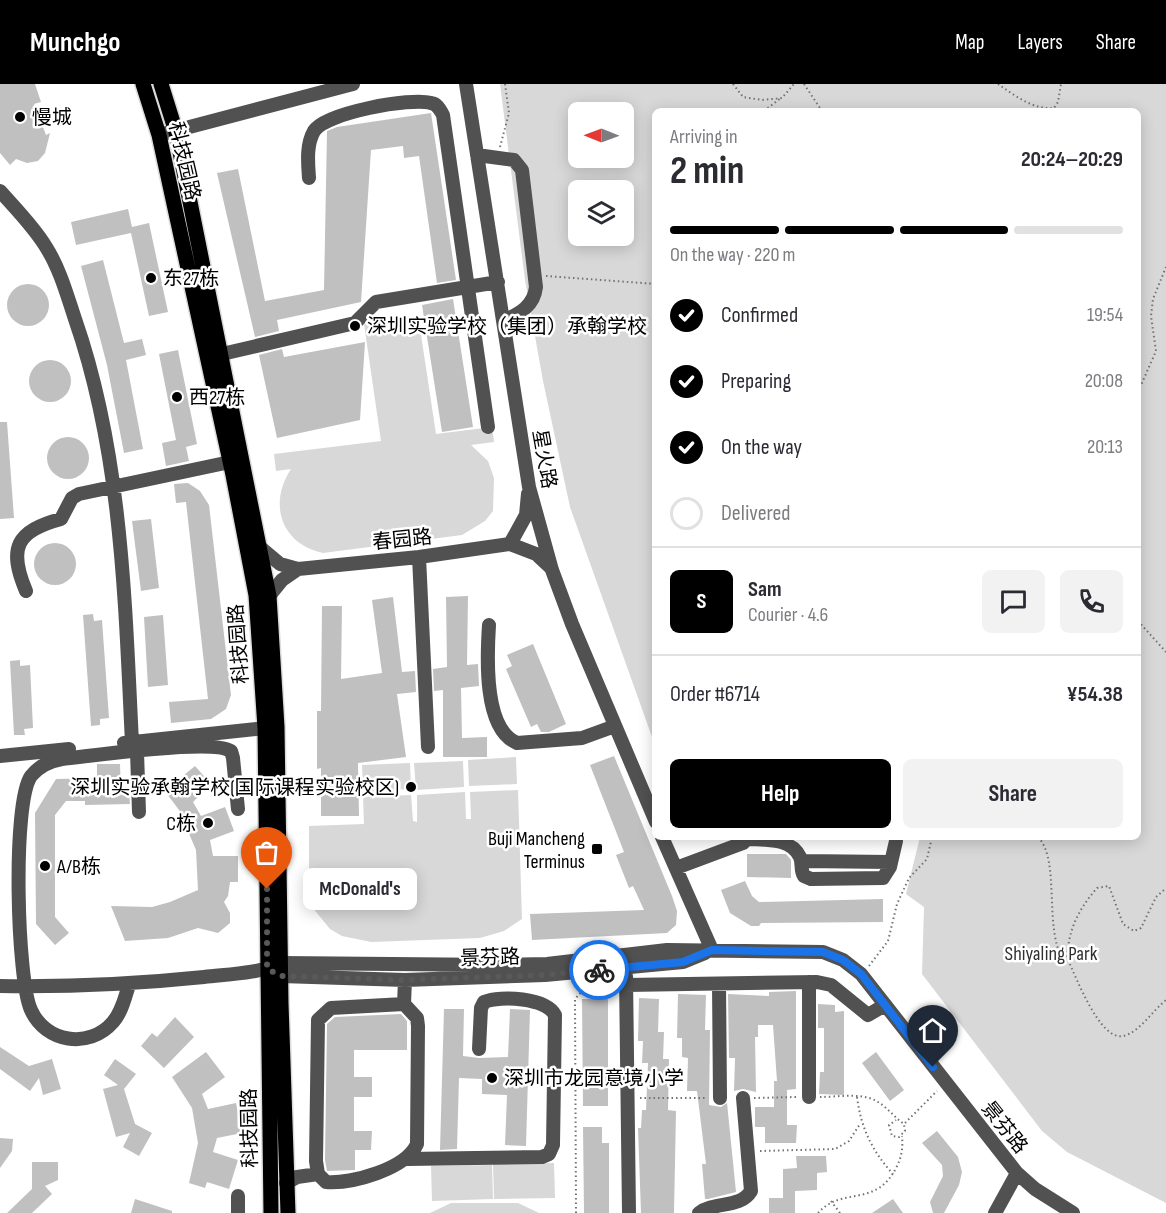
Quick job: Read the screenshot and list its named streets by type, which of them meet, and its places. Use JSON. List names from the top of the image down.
{
  "streets": {
    "main road": ["科技园路"],
    "street": ["星火路", "春园路", "景芬路"]
  },
  "crossings": [
    ["科技园路", "景芬路"]
  ],
  "parks": ["Shiyaling Park"],
  "places": {
    "other": [
      "慢城",
      "东27栋",
      "深圳实验学校（集团）承翰学校",
      "西27栋",
      "深圳实验承翰学校(国际课程实验校区)",
      "C栋",
      "A/B栋",
      "McDonald's",
      "深圳市龙园意境小学"
    ],
    "transit": ["Buji Mancheng Terminus"]
  },
  "north": "left",
  "page": {
    "header": "Munchgo",
    "nav": ["Map", "Layers", "Share"],
    "heading": ["2 min", "Arriving in", "20:24–20:29"],
    "panel": [
      "Sam",
      "Courier · 4.6",
      "Order #6714",
      "¥54.38"
    ],
    "bar": "On the way · 220 m",
    "list": [
      ["Confirmed", "19:54"],
      ["Preparing", "20:08"],
      ["On the way", "20:13"],
      "Delivered"
    ],
    "round": "S",
    "buttons": ["Help", "Share"],
    "bubble": "McDonald's"
  }
}
